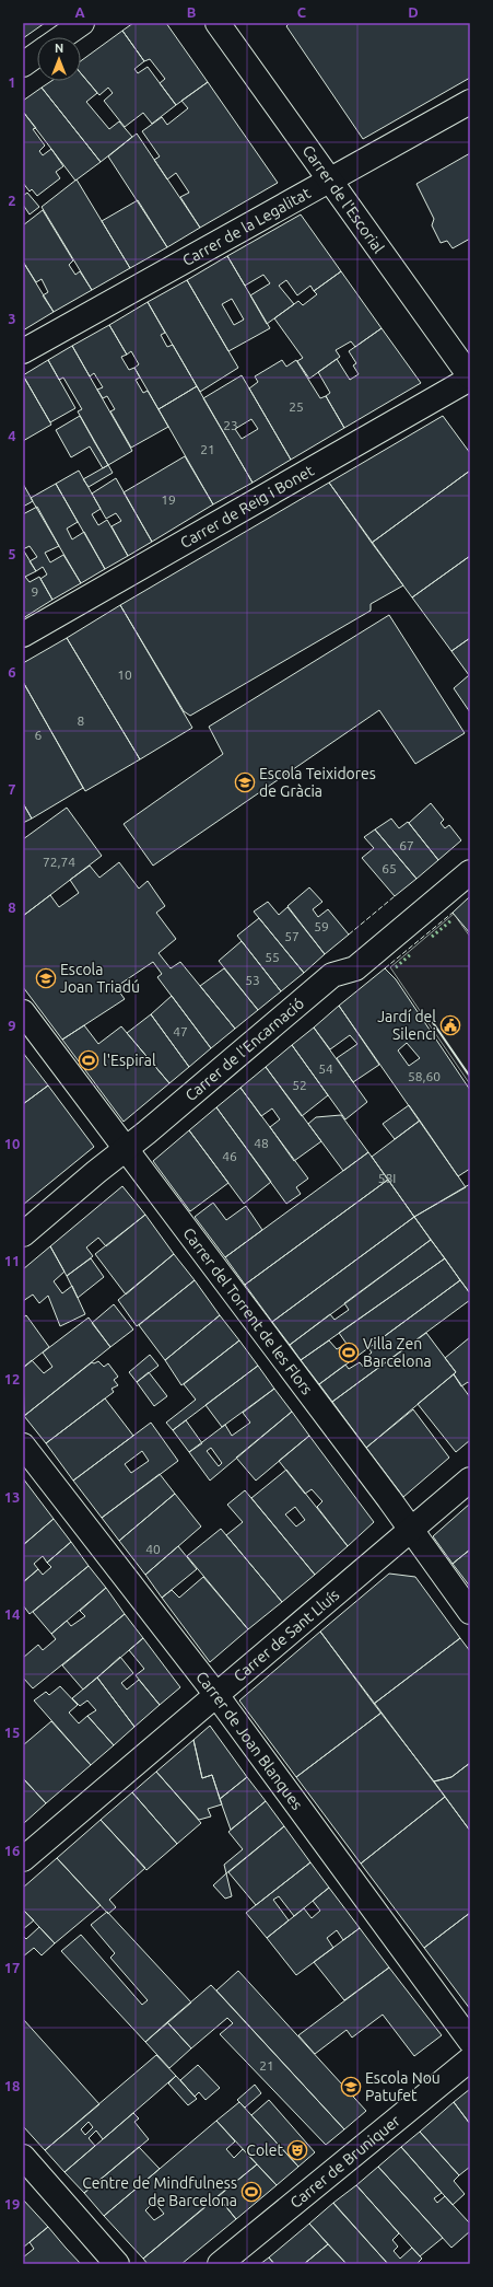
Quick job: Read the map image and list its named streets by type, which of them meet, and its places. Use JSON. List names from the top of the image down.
{
  "streets": {
    "street": [
      "Carrer de l'Escorial",
      "Carrer de la Legalitat",
      "Carrer de Reig i Bonet",
      "Carrer de l'Encarnació",
      "Carrer del Torrent de les Flors",
      "Carrer de Sant Lluís",
      "Carrer de Joan Blanques",
      "Carrer de Bruniquer"
    ]
  },
  "crossings": [
    ["Carrer de l'Escorial", "Carrer de la Legalitat"],
    ["Carrer de l'Escorial", "Carrer de Reig i Bonet"],
    ["Carrer de l'Encarnació", "Carrer del Torrent de les Flors"],
    ["Carrer del Torrent de les Flors", "Carrer de Sant Lluís"],
    ["Carrer de Sant Lluís", "Carrer de Joan Blanques"]
  ],
  "places": {
    "school or university": ["Escola Teixidores de Gràcia", "Escola Joan Triadú", "Escola Nou Patufet"],
    "public building": ["Jardí del Silenci"],
    "sports": ["l'Espiral", "Villa Zen Barcelona", "Centre de Mindfulness de Barcelona"],
    "theatre": ["Colet"]
  },
  "house_numbers": [
    "25",
    "23",
    "21",
    "19",
    "9",
    "10",
    "8",
    "6",
    "67",
    "72,74",
    "65",
    "59",
    "57",
    "55",
    "53",
    "47",
    "54",
    "58,60",
    "52",
    "48",
    "46",
    "58I",
    "40",
    "21"
  ],
  "north": "top",
  "grid": {
    "columns": [
      "A",
      "B",
      "C",
      "D"
    ],
    "rows": [
      "1",
      "2",
      "3",
      "4",
      "5",
      "6",
      "7",
      "8",
      "9",
      "10",
      "11",
      "12",
      "13",
      "14",
      "15",
      "16",
      "17",
      "18",
      "19"
    ]
  }
}
